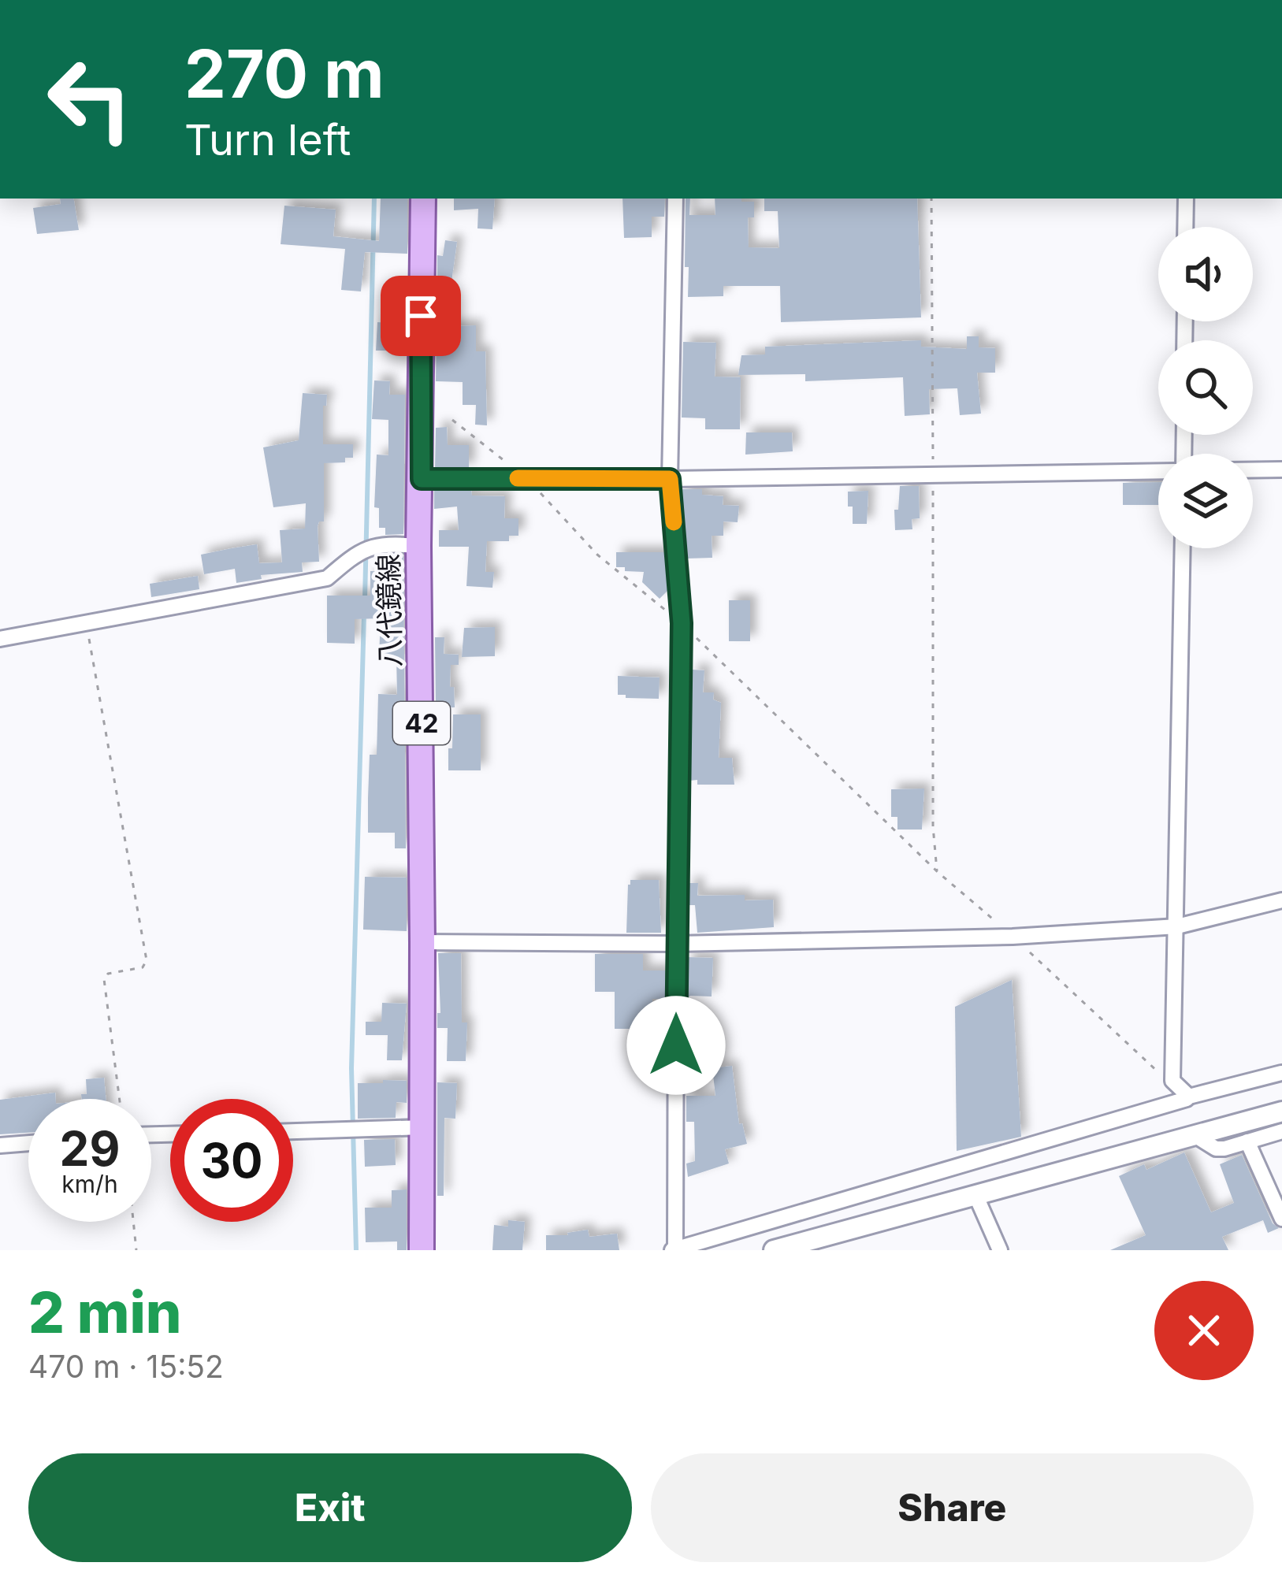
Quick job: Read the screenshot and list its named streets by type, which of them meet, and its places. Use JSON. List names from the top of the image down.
{
  "streets": {
    "main road": ["八代鏡線", "42"]
  },
  "page": {
    "turn": ["270 m", "Turn left"],
    "speed": "29 km/h",
    "limit": "30",
    "heading": ["2 min", "470 m · 15:52"],
    "buttons": ["Exit", "Share"]
  }
}
